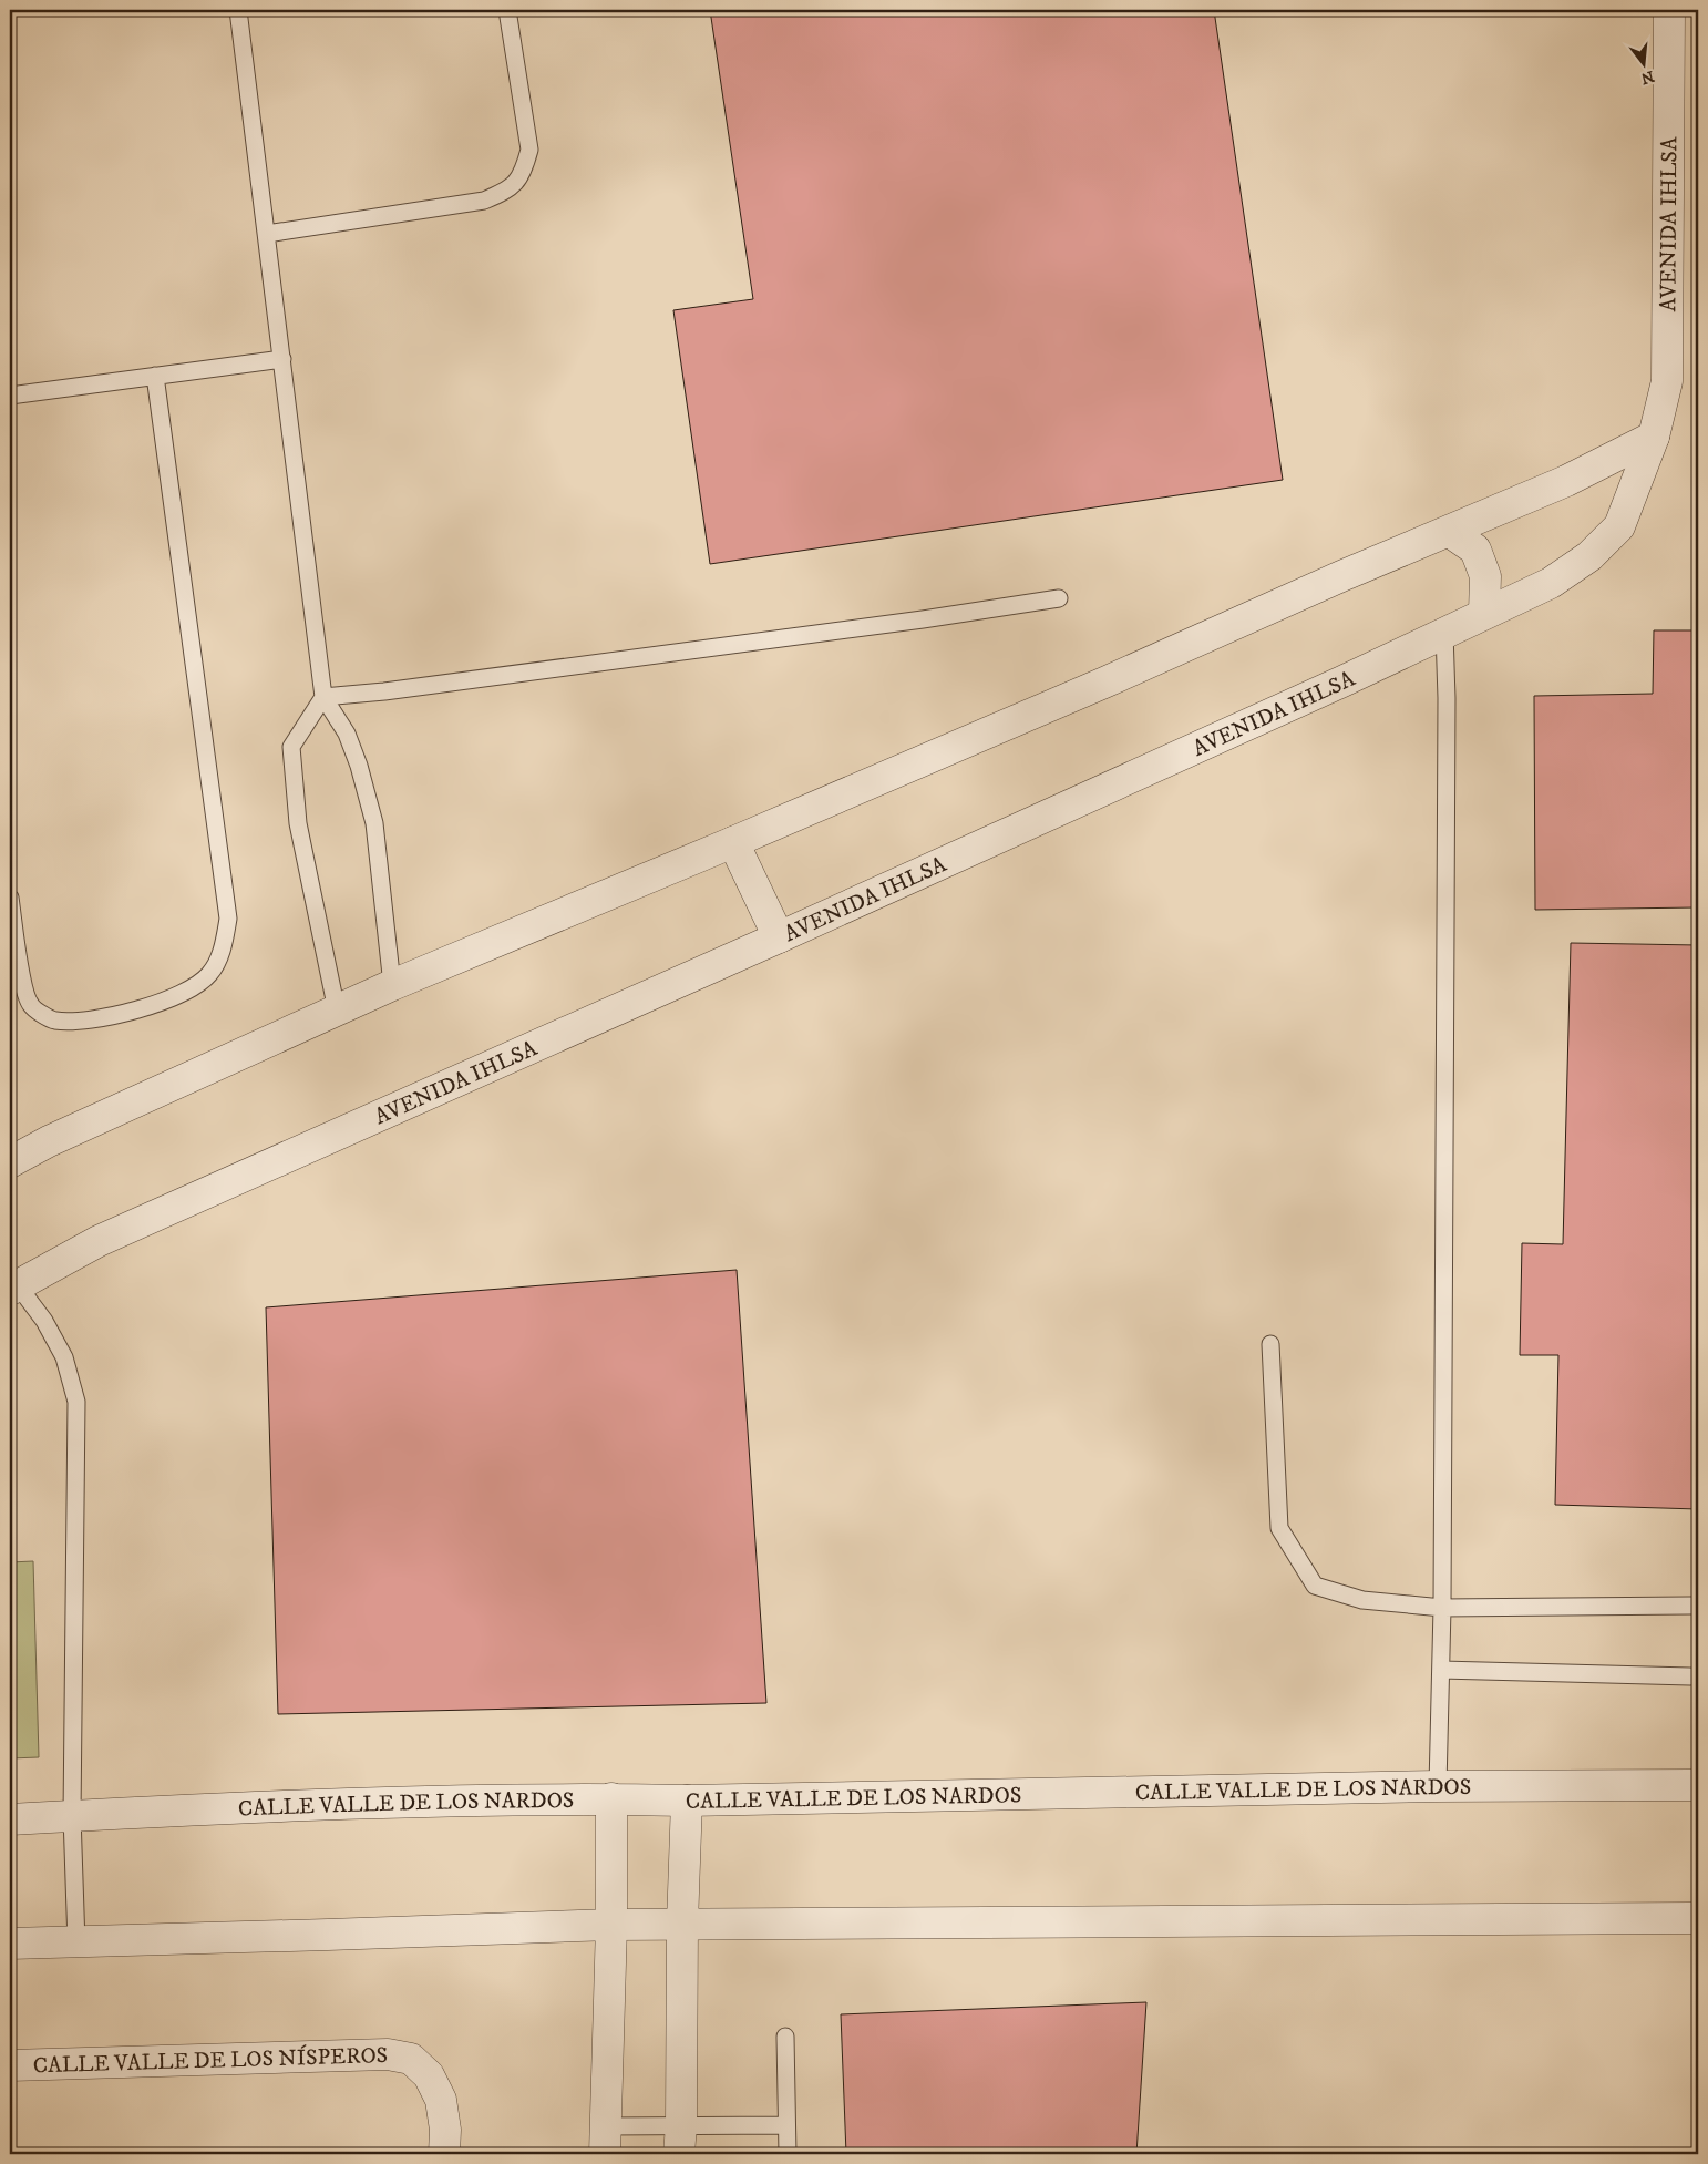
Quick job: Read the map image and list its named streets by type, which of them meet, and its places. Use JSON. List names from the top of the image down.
{
  "streets": {
    "street": ["AVENIDA IHLSA", "CALLE VALLE DE LOS NARDOS", "CALLE VALLE DE LOS NÍSPEROS"]
  },
  "north": "bottom"
}
